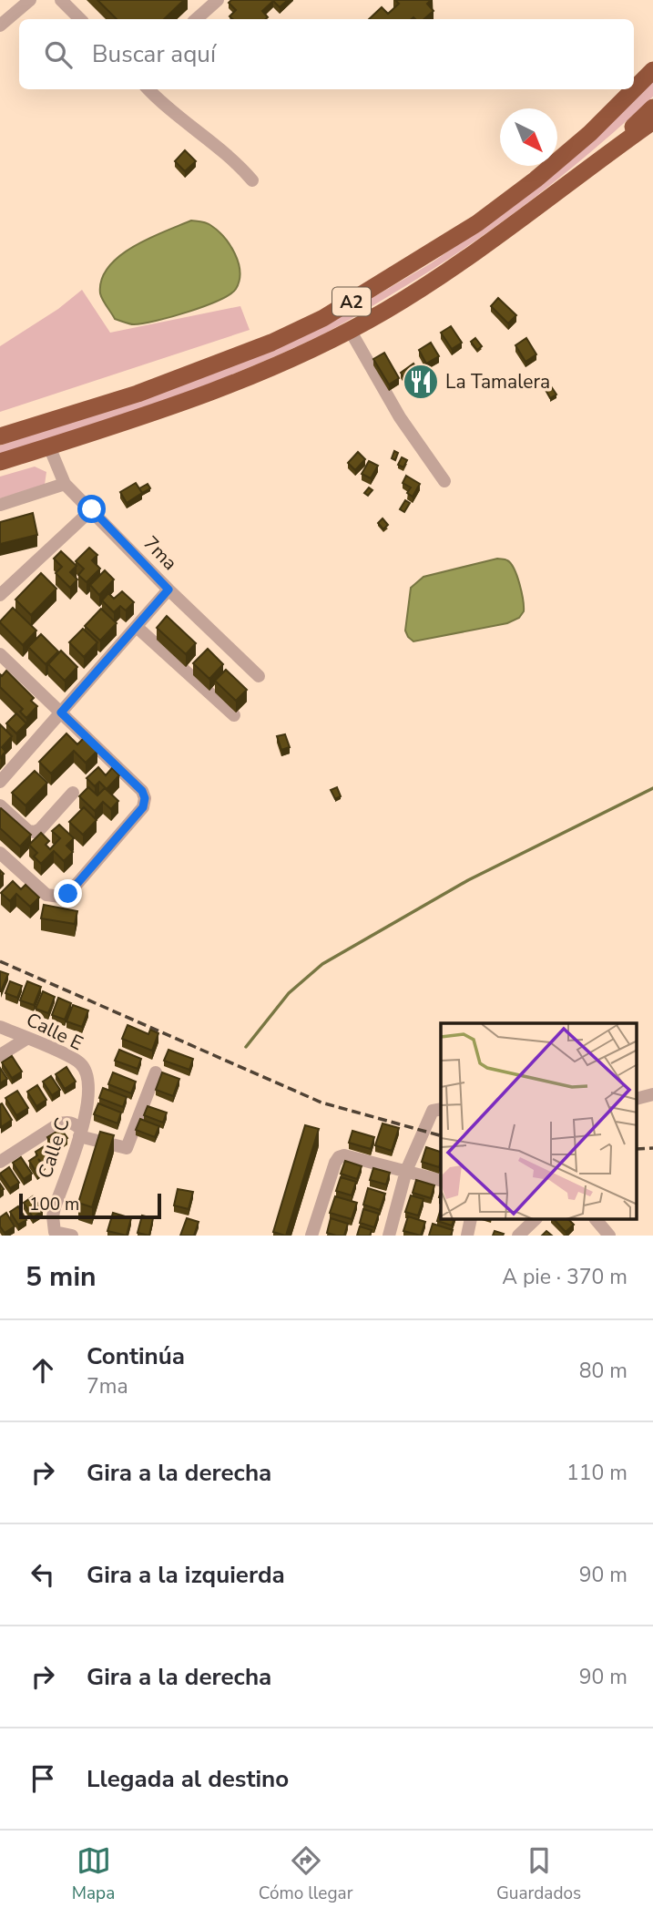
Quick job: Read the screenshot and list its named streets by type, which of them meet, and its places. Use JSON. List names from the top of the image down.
{
  "streets": {
    "highway": ["A2"],
    "street": ["7ma", "Calle E", "Calle C"]
  },
  "crossings": [
    ["A2", "7ma"],
    ["Calle E", "Calle C"]
  ],
  "places": {
    "restaurant": ["La Tamalera"]
  },
  "scale_bar": "100 m",
  "north": "bottom right",
  "page": {
    "search": "Buscar aquí",
    "scale": "100 m",
    "heading": ["5 min", "A pie · 370 m"],
    "list": [
      ["Continúa", "7ma", "80 m"],
      ["Gira a la derecha", "110 m"],
      ["Gira a la izquierda", "90 m"],
      ["Gira a la derecha", "90 m"],
      "Llegada al destino"
    ],
    "nav": ["Mapa", "Cómo llegar", "Guardados"]
  }
}
